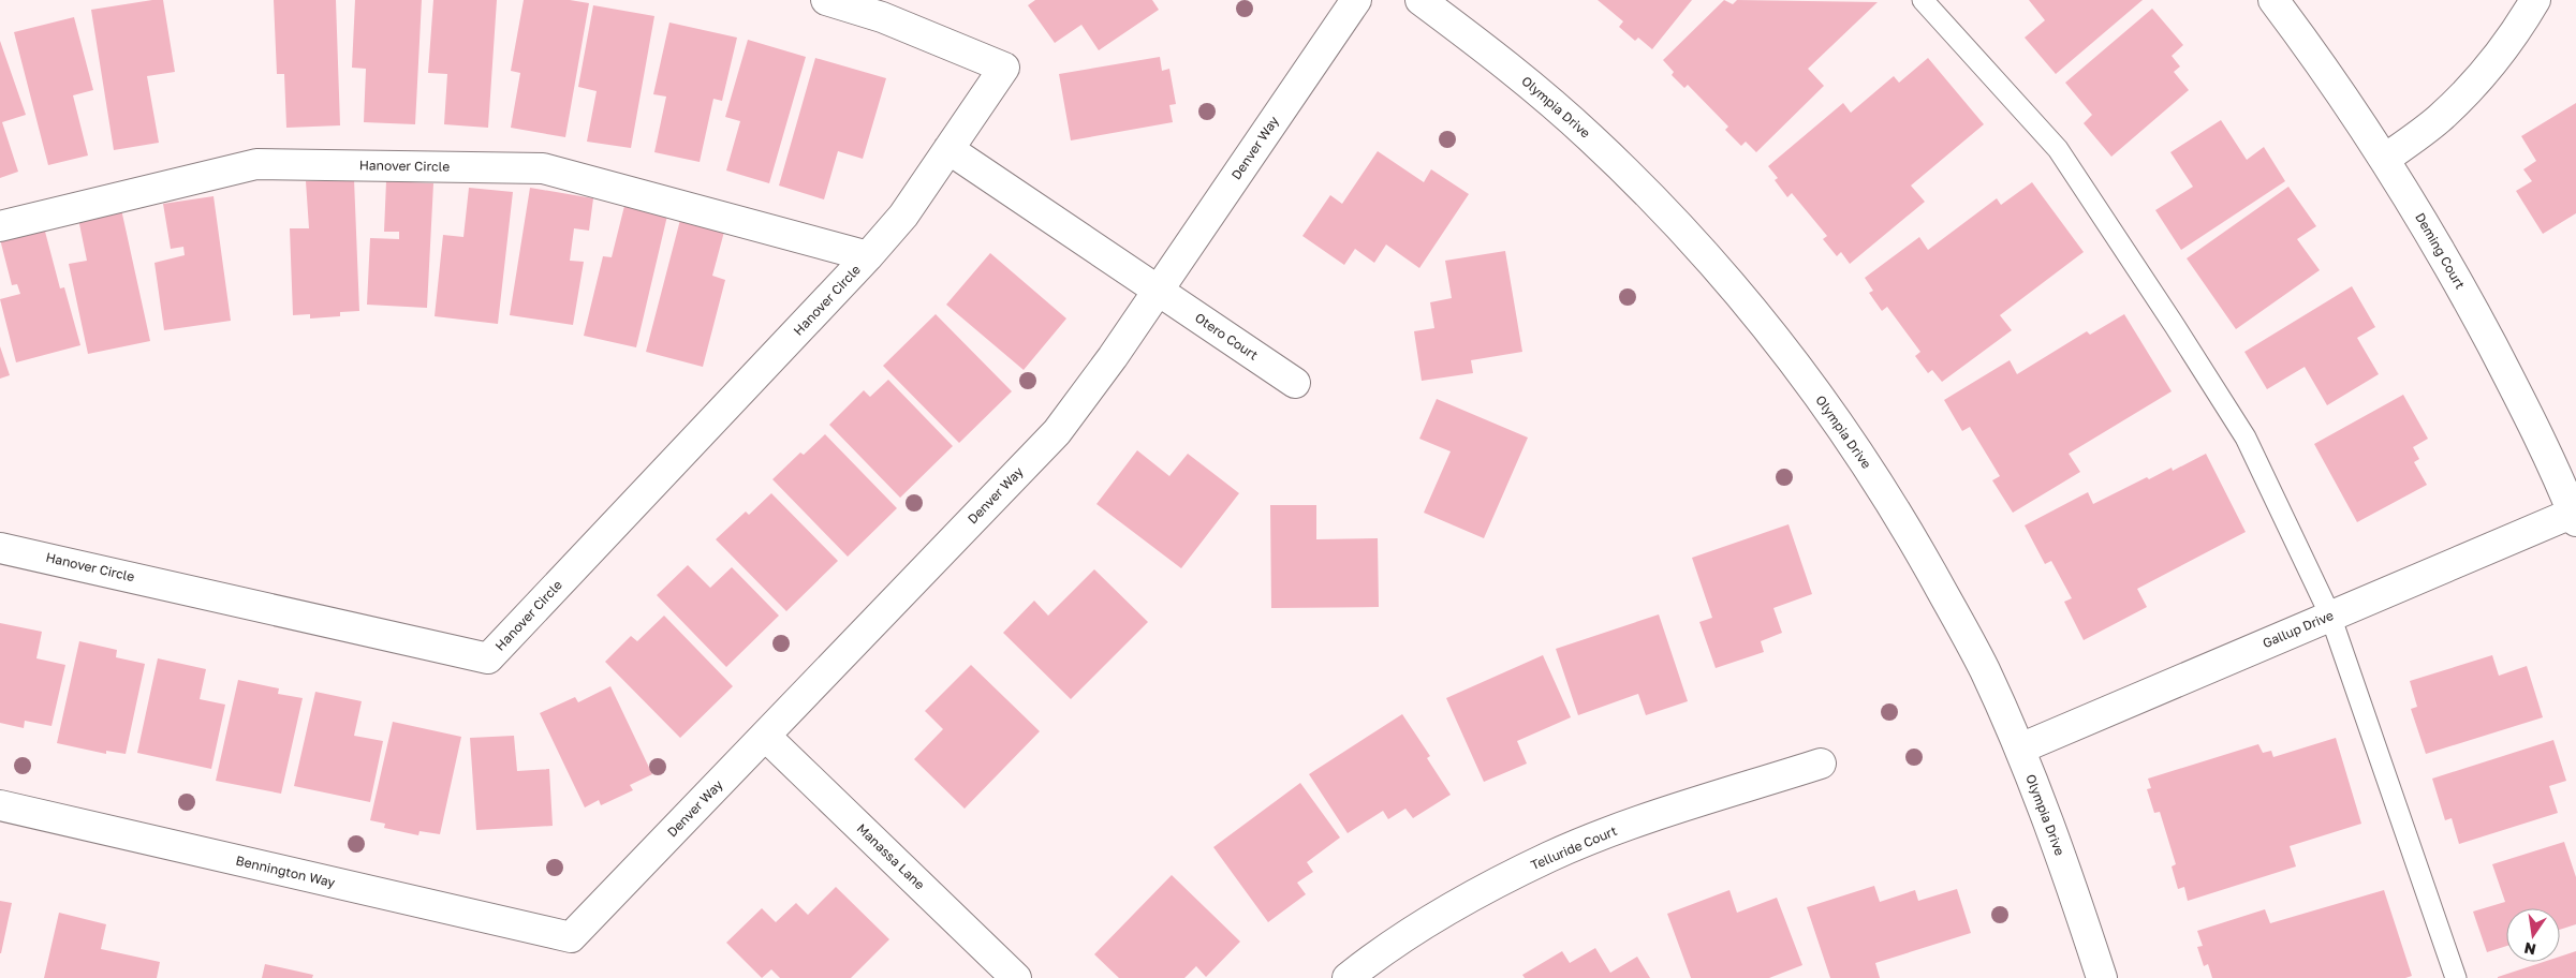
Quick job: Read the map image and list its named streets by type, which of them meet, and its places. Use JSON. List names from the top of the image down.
{
  "streets": {
    "street": [
      "Olympia Drive",
      "Denver Way",
      "Hanover Circle",
      "Deming Court",
      "Otero Court",
      "Gallup Drive",
      "Telluride Court",
      "Manassa Lane",
      "Bennington Way"
    ]
  },
  "crossings": [
    ["Olympia Drive", "Gallup Drive"],
    ["Denver Way", "Otero Court"],
    ["Denver Way", "Manassa Lane"],
    ["Denver Way", "Bennington Way"],
    ["Deming Court", "Gallup Drive"]
  ],
  "north": "bottom"
}
